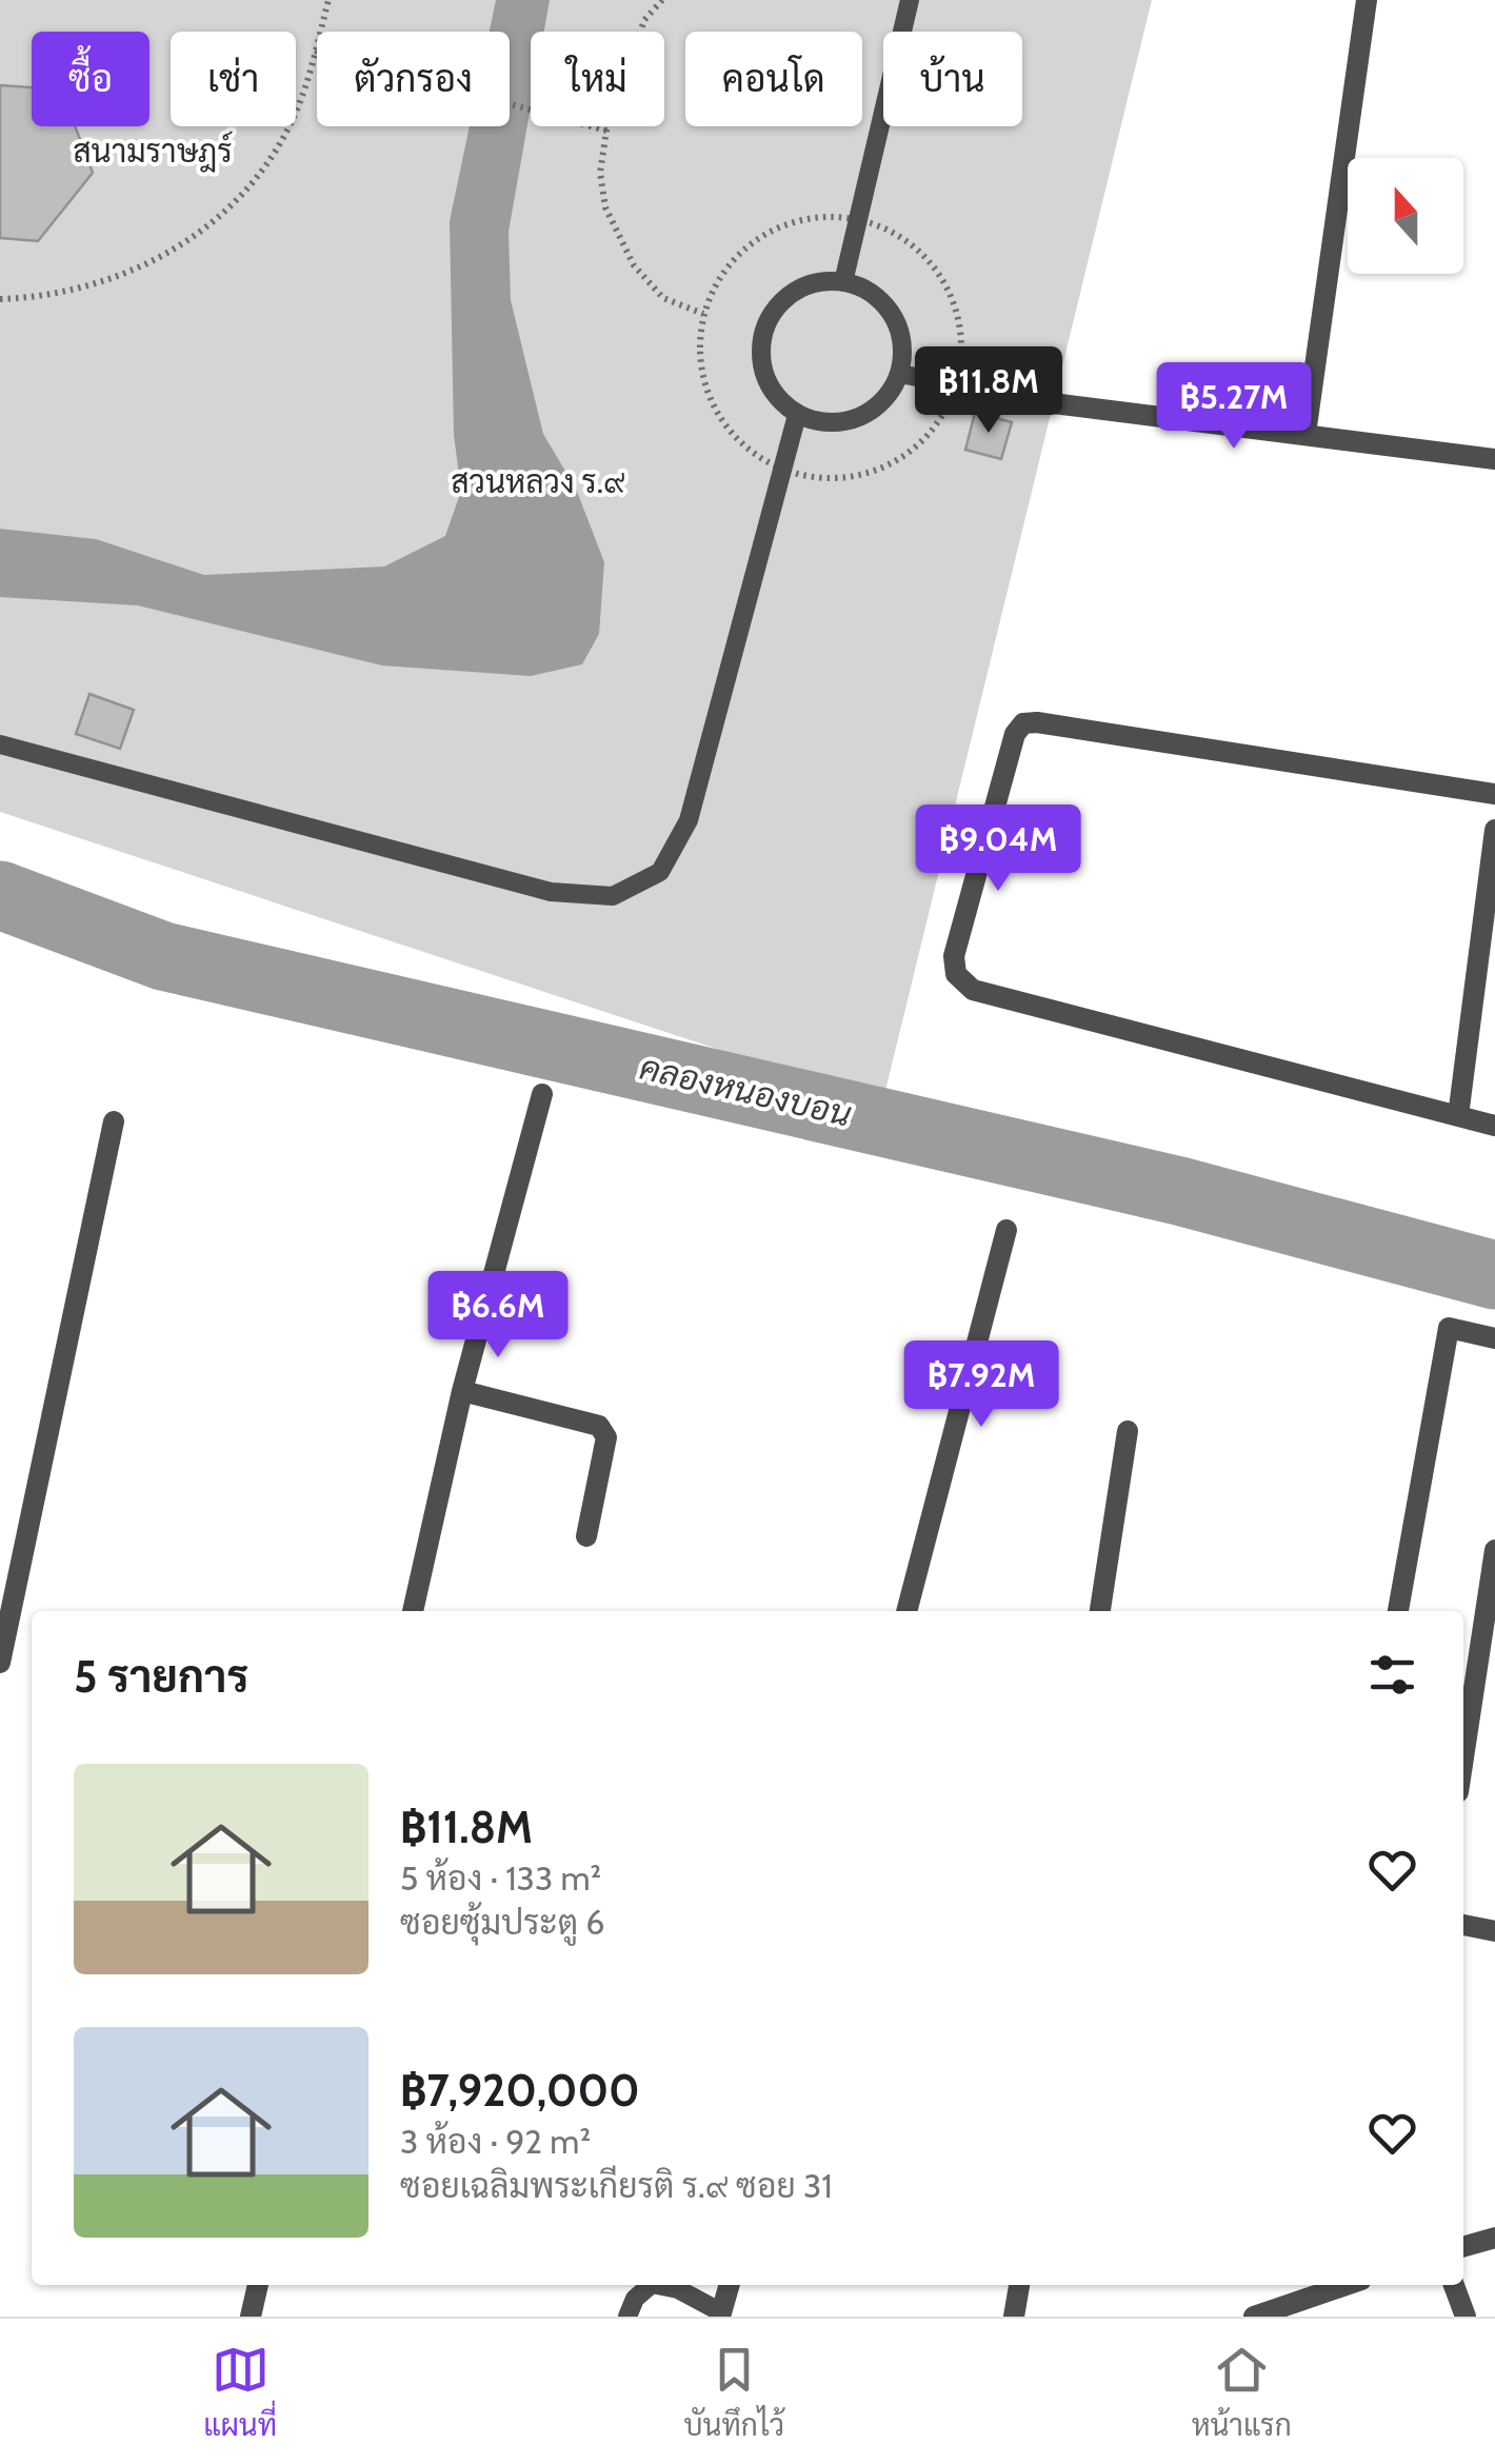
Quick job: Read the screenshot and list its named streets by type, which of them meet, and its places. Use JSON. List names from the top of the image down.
{
  "water": ["คลองหนองบอน"],
  "parks": ["สนามราษฎร์", "สวนหลวง ร.๙"],
  "north": "top",
  "page": {
    "chip": [
      "ซื้อ",
      "เช่า",
      "ตัวกรอง",
      "ใหม่",
      "คอนโด",
      "บ้าน"
    ],
    "price": [
      "฿11.8M",
      "฿5.27M",
      "฿9.04M",
      "฿6.6M",
      "฿7.92M"
    ],
    "heading": "5 รายการ",
    "list": [
      {
        "name": "฿11.8M",
        "note": "5 ห้อง · 133 m² · ซอยซุ้มประตู 6"
      },
      {
        "name": "฿7,920,000",
        "note": "3 ห้อง · 92 m² · ซอยเฉลิมพระเกียรติ ร.๙ ซอย 31"
      }
    ],
    "tabs": ["แผนที่", "บันทึกไว้", "หน้าแรก"]
  }
}
